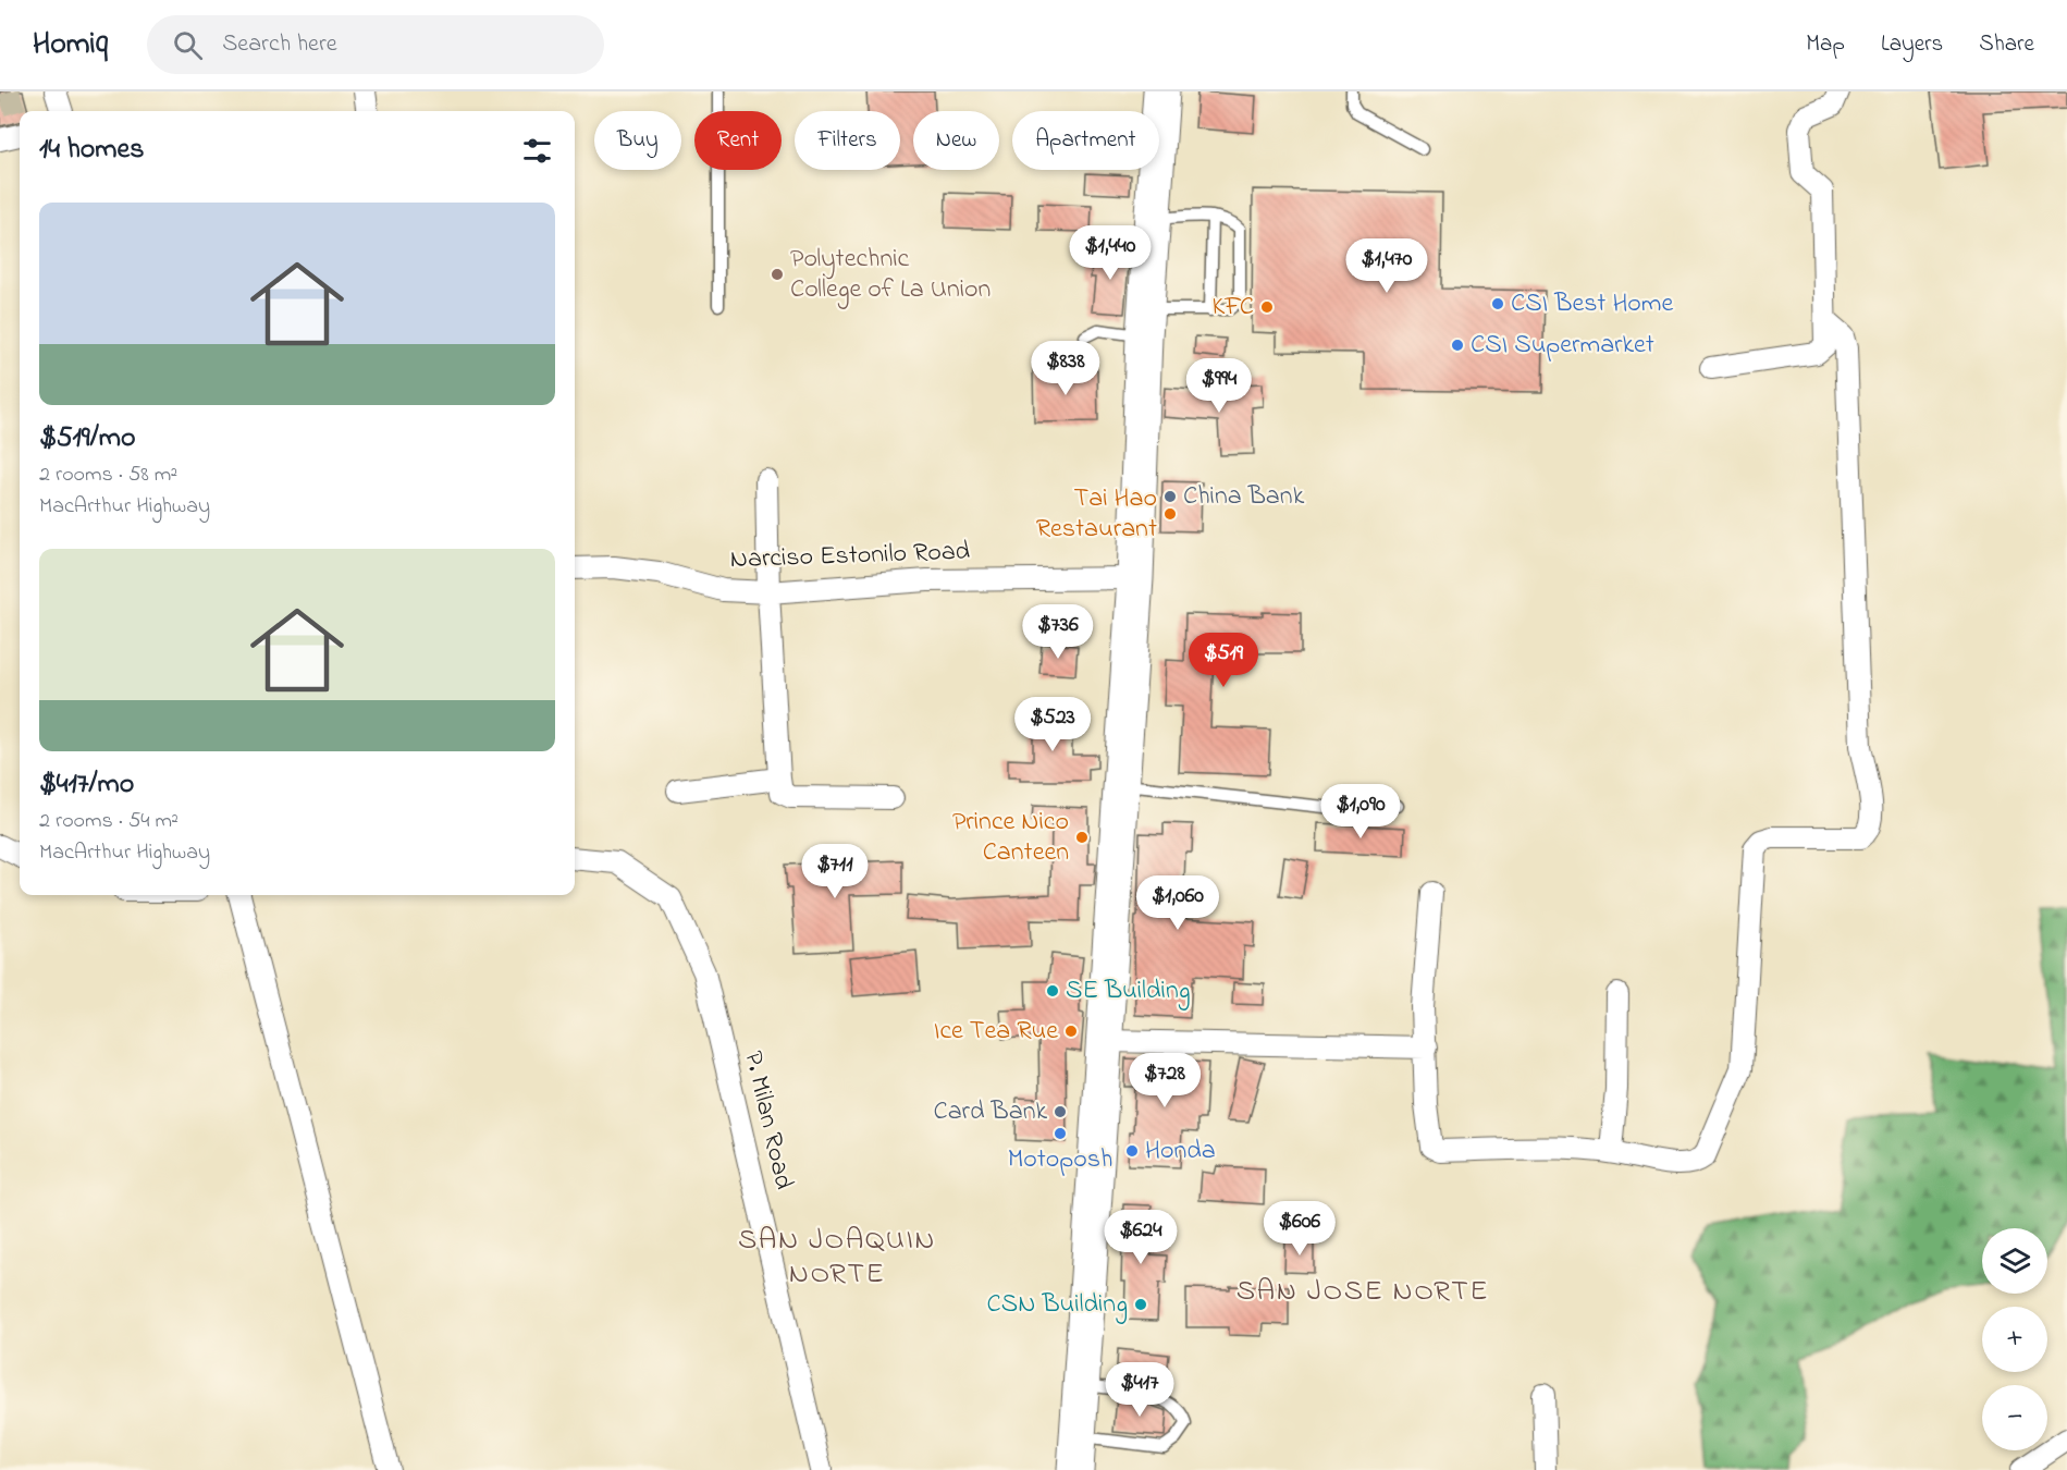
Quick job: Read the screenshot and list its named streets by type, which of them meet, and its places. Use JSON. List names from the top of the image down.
{
  "streets": {
    "street": ["Narciso Estonilo Road", "P. Milan Road"]
  },
  "districts": ["SAN JOAQUIN NORTE", "SAN JOSE NORTE"],
  "places": [
    "Polytechnic College of La Union",
    "CSI Best Home",
    "KFC",
    "CSI Supermarket",
    "China Bank",
    "Tai Hao Restaurant",
    "Prince Nico Canteen",
    "SE Building",
    "Ice Tea Rue",
    "Card Bank",
    "Motoposh",
    "Honda",
    "CSN Building"
  ],
  "page": {
    "header": "Homiq",
    "search": "Search here",
    "nav": ["Map", "Layers", "Share"],
    "chip": [
      "Buy",
      "Rent",
      "Filters",
      "New",
      "Apartment"
    ],
    "heading": "14 homes",
    "list": [
      {
        "name": "$519/mo",
        "note": "2 rooms · 58 m² · MacArthur Highway"
      },
      {
        "name": "$417/mo",
        "note": "2 rooms · 54 m² · MacArthur Highway"
      }
    ],
    "price": [
      "$1,440",
      "$1,470",
      "$838",
      "$994",
      "$736",
      "$519",
      "$523",
      "$1,090",
      "$711",
      "$1,060",
      "$728",
      "$606",
      "$624",
      "$417"
    ],
    "map_buttons": ["+", "−"]
  }
}
